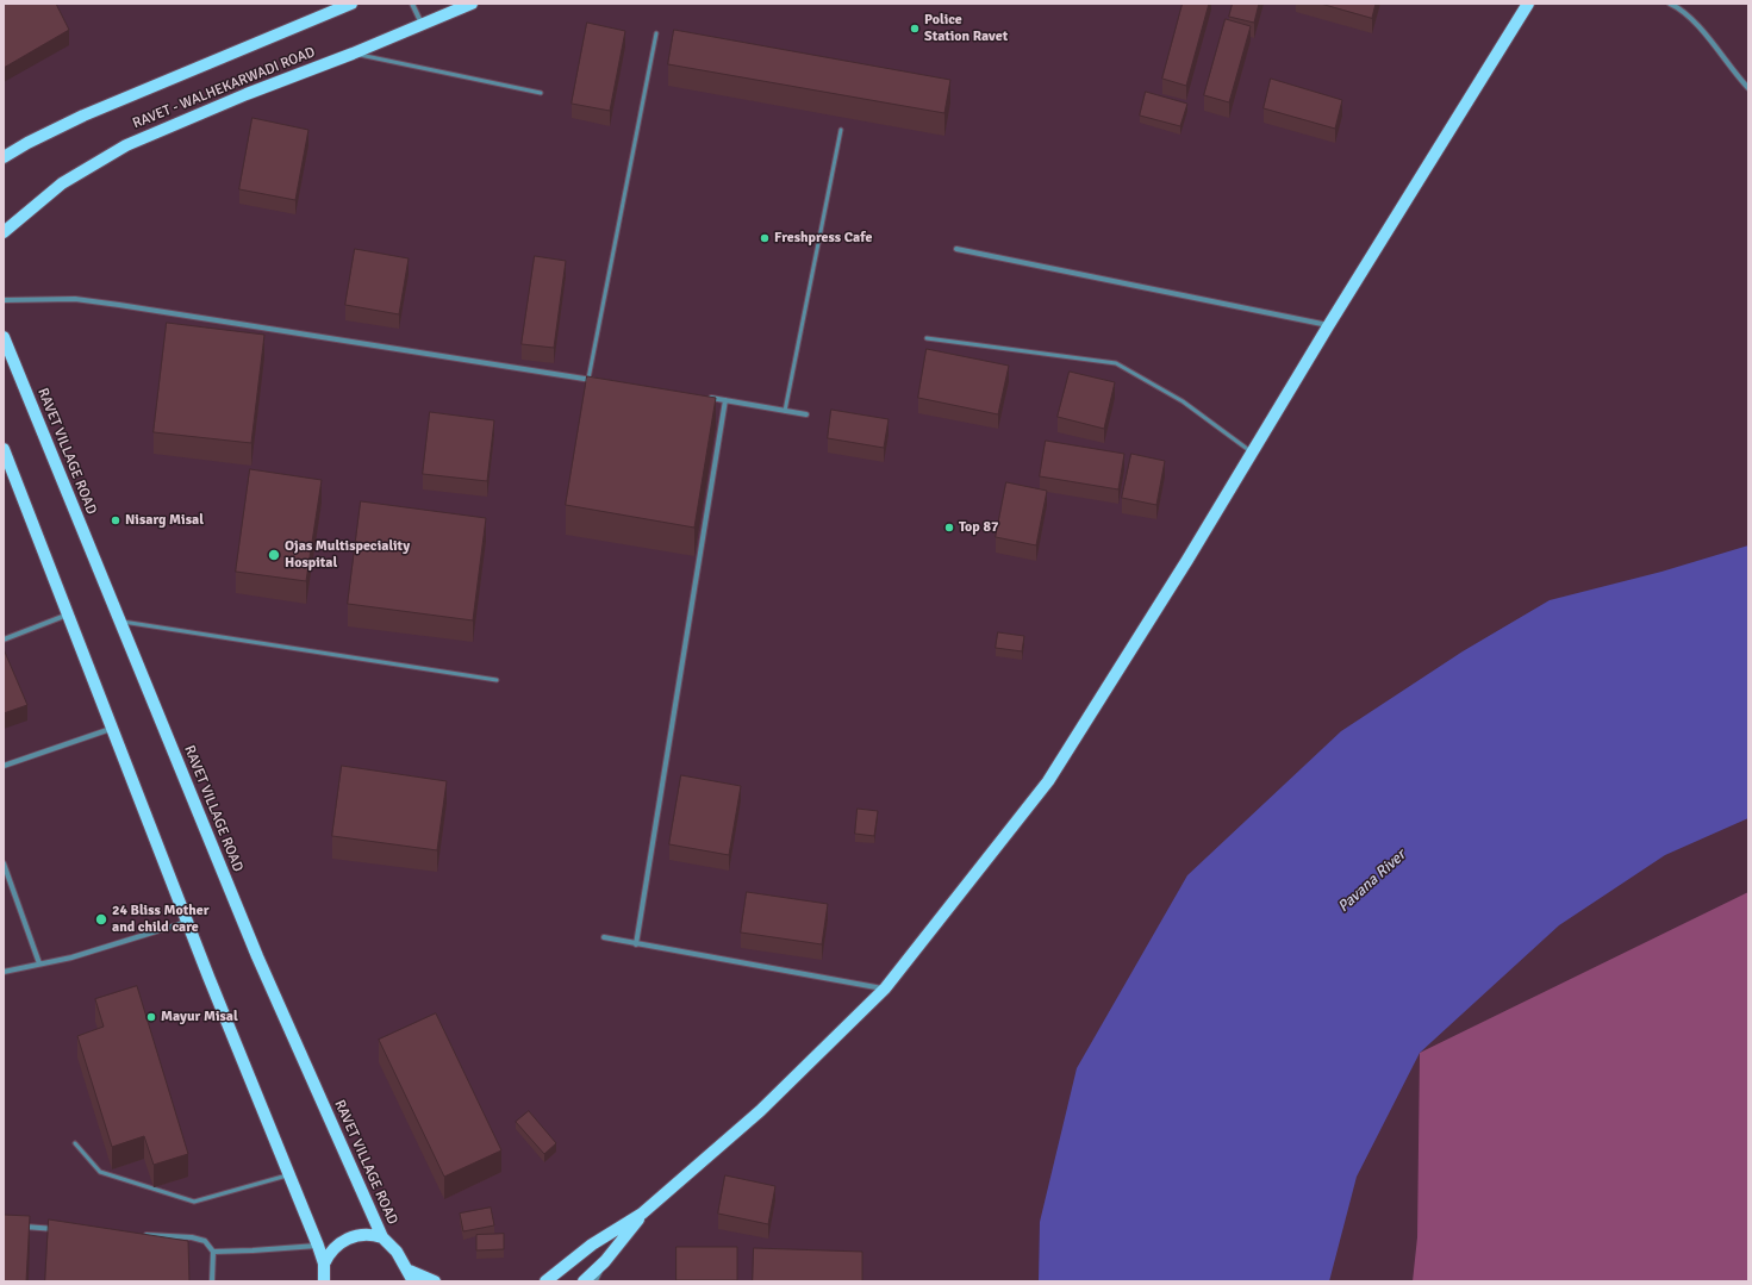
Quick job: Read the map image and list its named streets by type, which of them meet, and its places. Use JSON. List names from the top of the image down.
{
  "streets": {
    "main road": ["RAVET - WALHEKARWADI ROAD", "RAVET VILLAGE ROAD"]
  },
  "water": ["Pavana River"],
  "places": [
    "Police Station Ravet",
    "Freshpress Cafe",
    "Nisarg Misal",
    "Top 87",
    "Ojas Multispeciality Hospital",
    "24 Bliss Mother and child care",
    "Mayur Misal"
  ]
}
